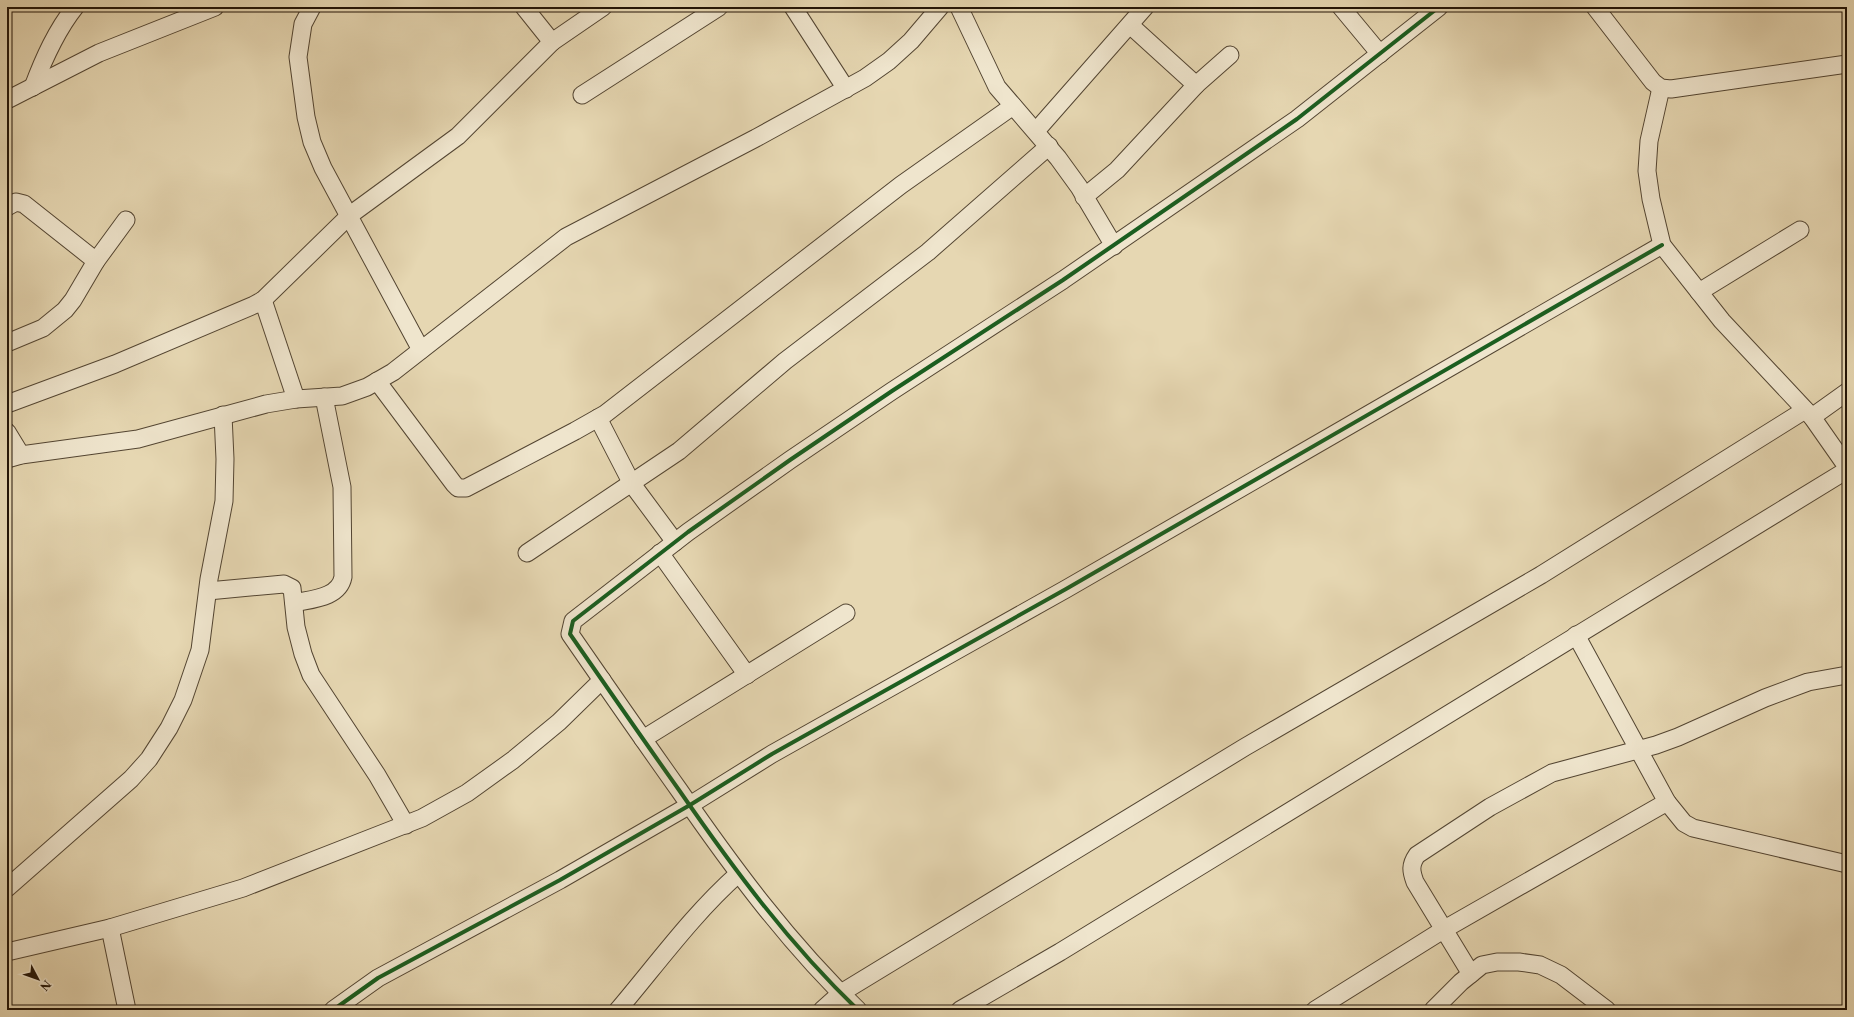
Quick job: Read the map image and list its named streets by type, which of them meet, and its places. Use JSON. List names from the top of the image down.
{
  "north": "bottom right"
}
